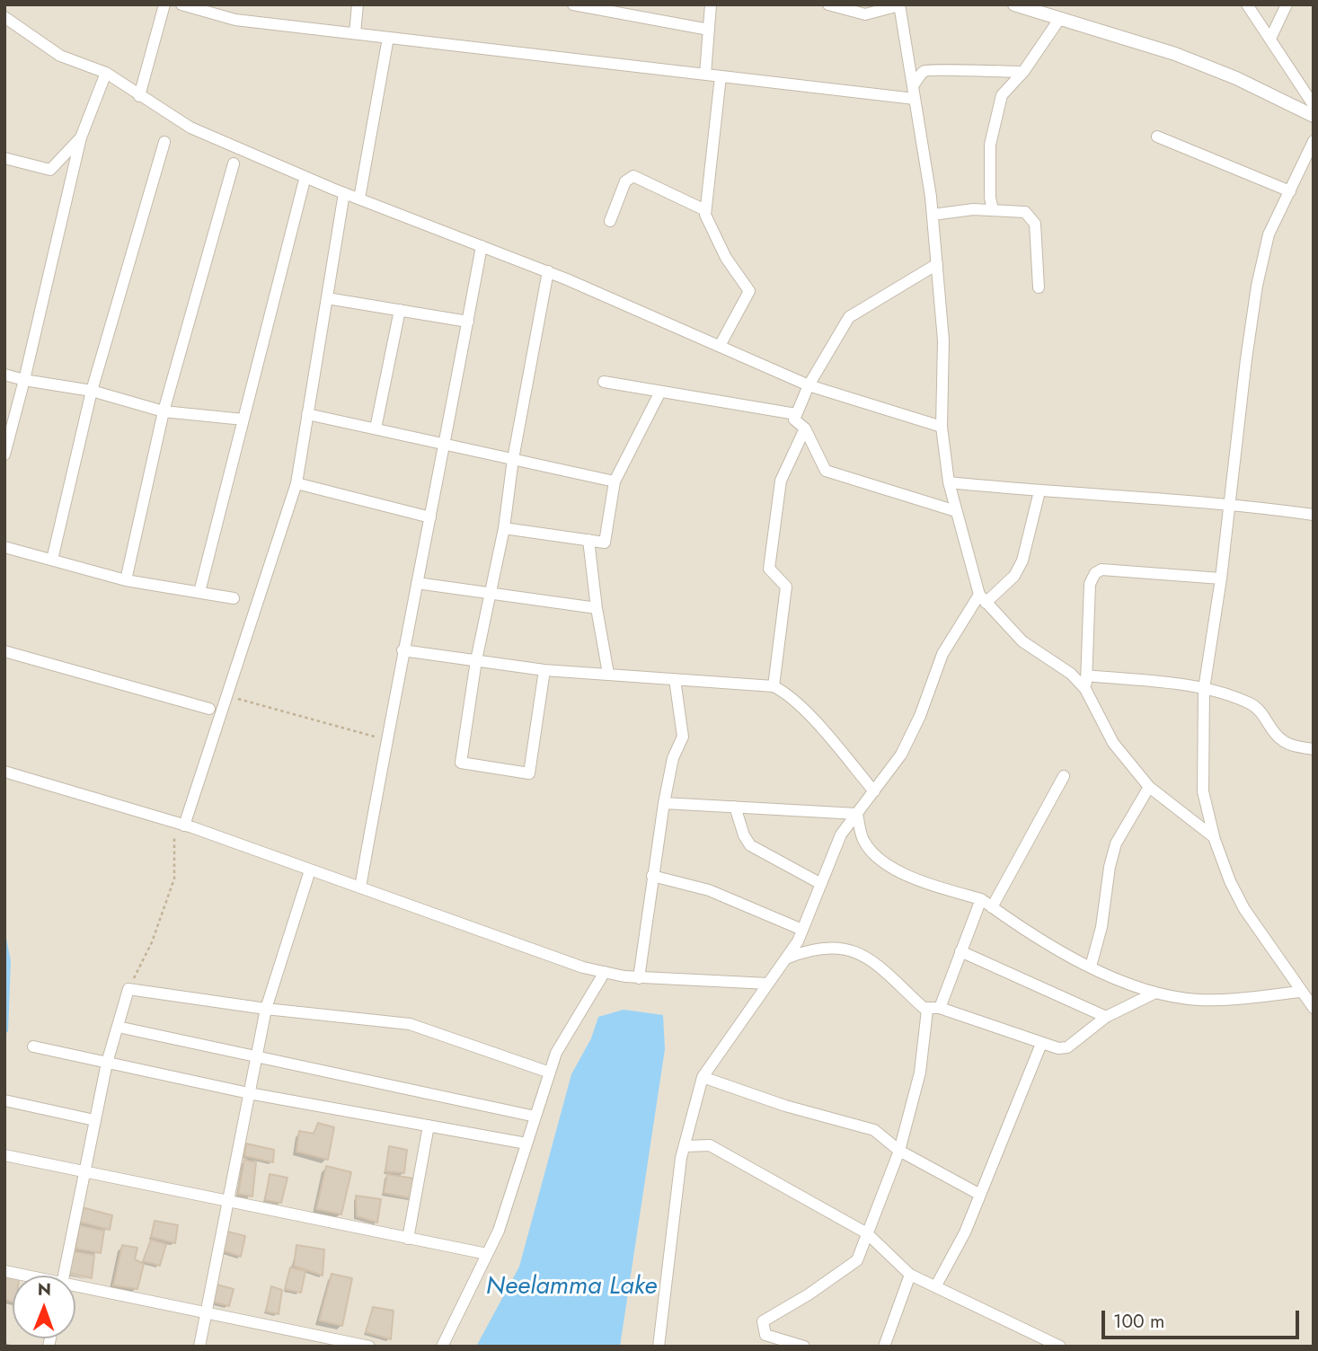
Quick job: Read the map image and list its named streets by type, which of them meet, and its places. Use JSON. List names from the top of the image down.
{
  "water": ["Neelamma Lake"],
  "scale_bar": "100 m",
  "north": "top"
}
